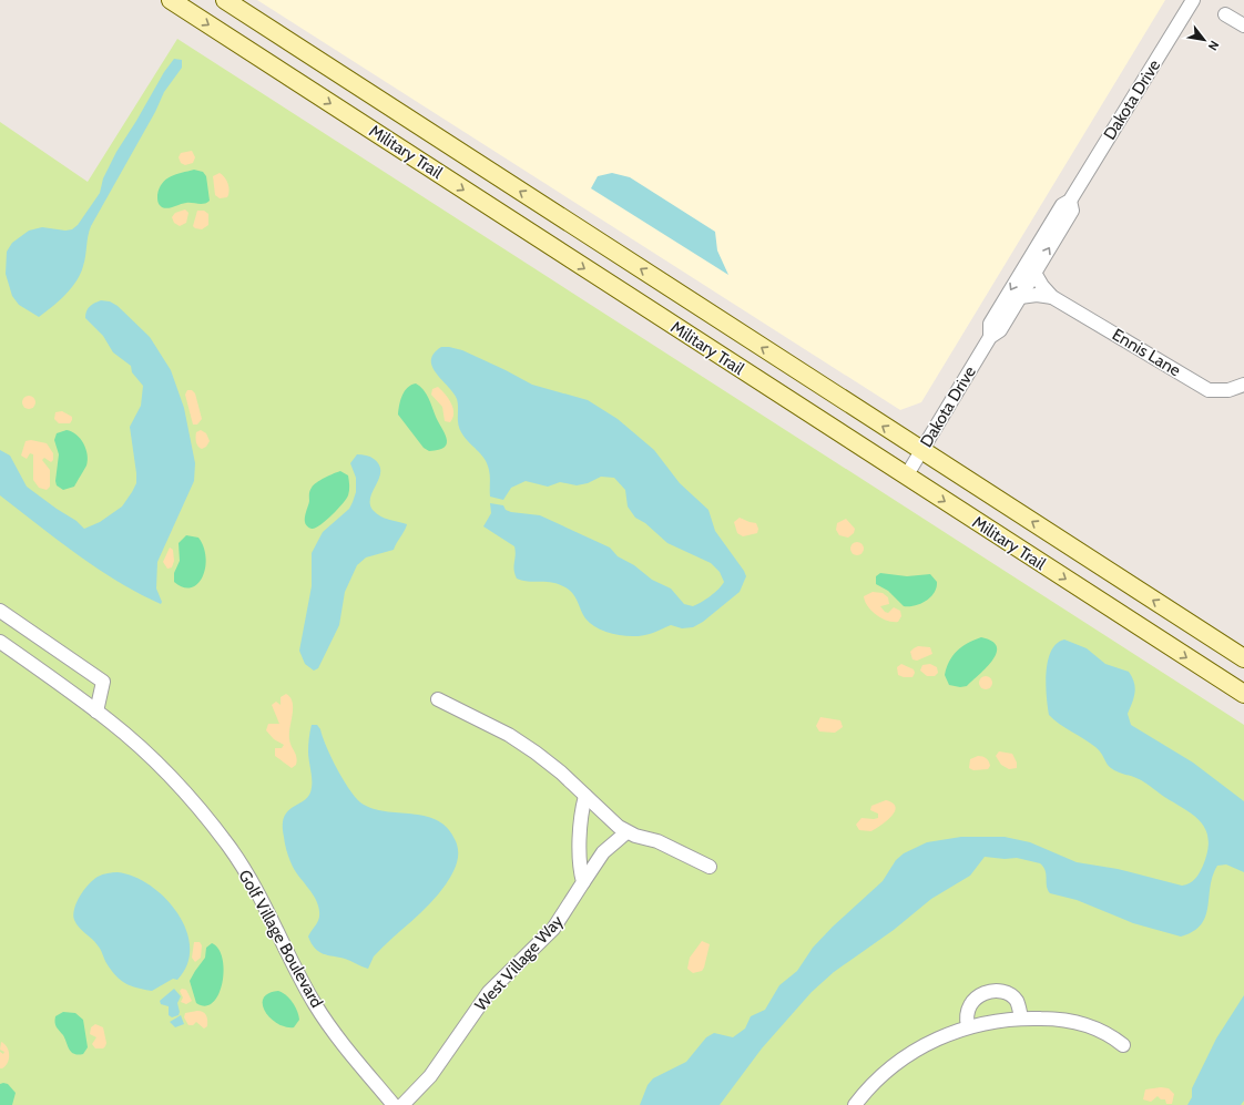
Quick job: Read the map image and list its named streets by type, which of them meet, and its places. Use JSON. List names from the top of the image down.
{
  "streets": {
    "main road": ["Military Trail"],
    "street": [
      "Dakota Drive",
      "Ennis Lane",
      "Golf Village Boulevard",
      "West Village Way"
    ]
  },
  "crossings": [
    ["Dakota Drive", "Military Trail"],
    ["Dakota Drive", "Ennis Lane"]
  ],
  "north": "bottom right"
}
